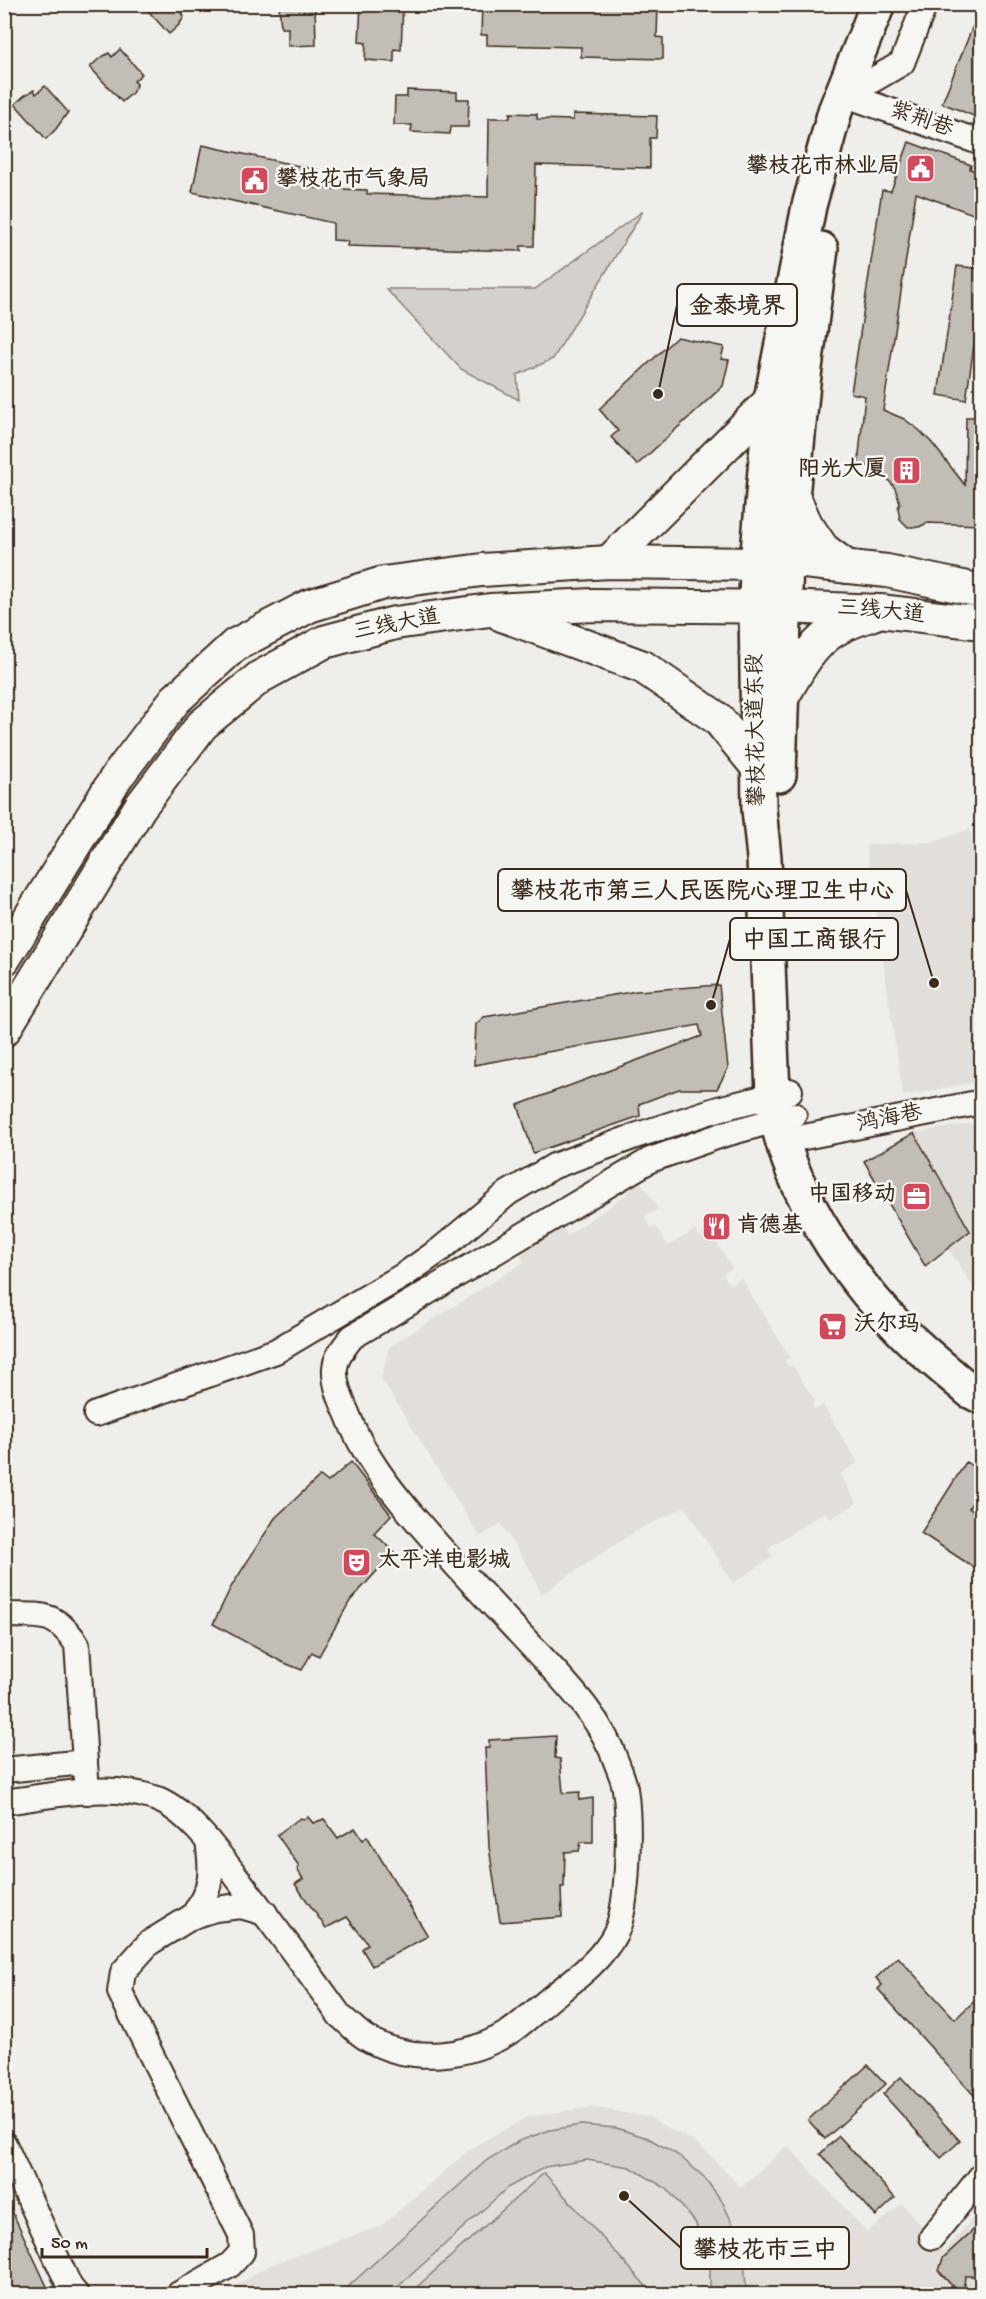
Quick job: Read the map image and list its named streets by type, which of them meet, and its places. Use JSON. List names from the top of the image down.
{
  "streets": {
    "highway": ["攀枝花大道东段"],
    "main road": ["三线大道"],
    "street": ["紫荆巷", "鸿海巷"]
  },
  "crossings": [
    ["紫荆巷", "攀枝花大道东段"],
    ["三线大道", "攀枝花大道东段"],
    ["攀枝花大道东段", "鸿海巷"]
  ],
  "places": {
    "public building": ["攀枝花市林业局", "攀枝花市气象局"],
    "other": [
      "金泰境界",
      "攀枝花市第三人民医院心理卫生中心",
      "中国工商银行",
      "攀枝花市三中"
    ],
    "building": ["阳光大厦"],
    "office": ["中国移动"],
    "restaurant": ["肯德基"],
    "supermarket": ["沃尔玛"],
    "theatre": ["太平洋电影城"]
  },
  "scale_bar": "50 m"
}
